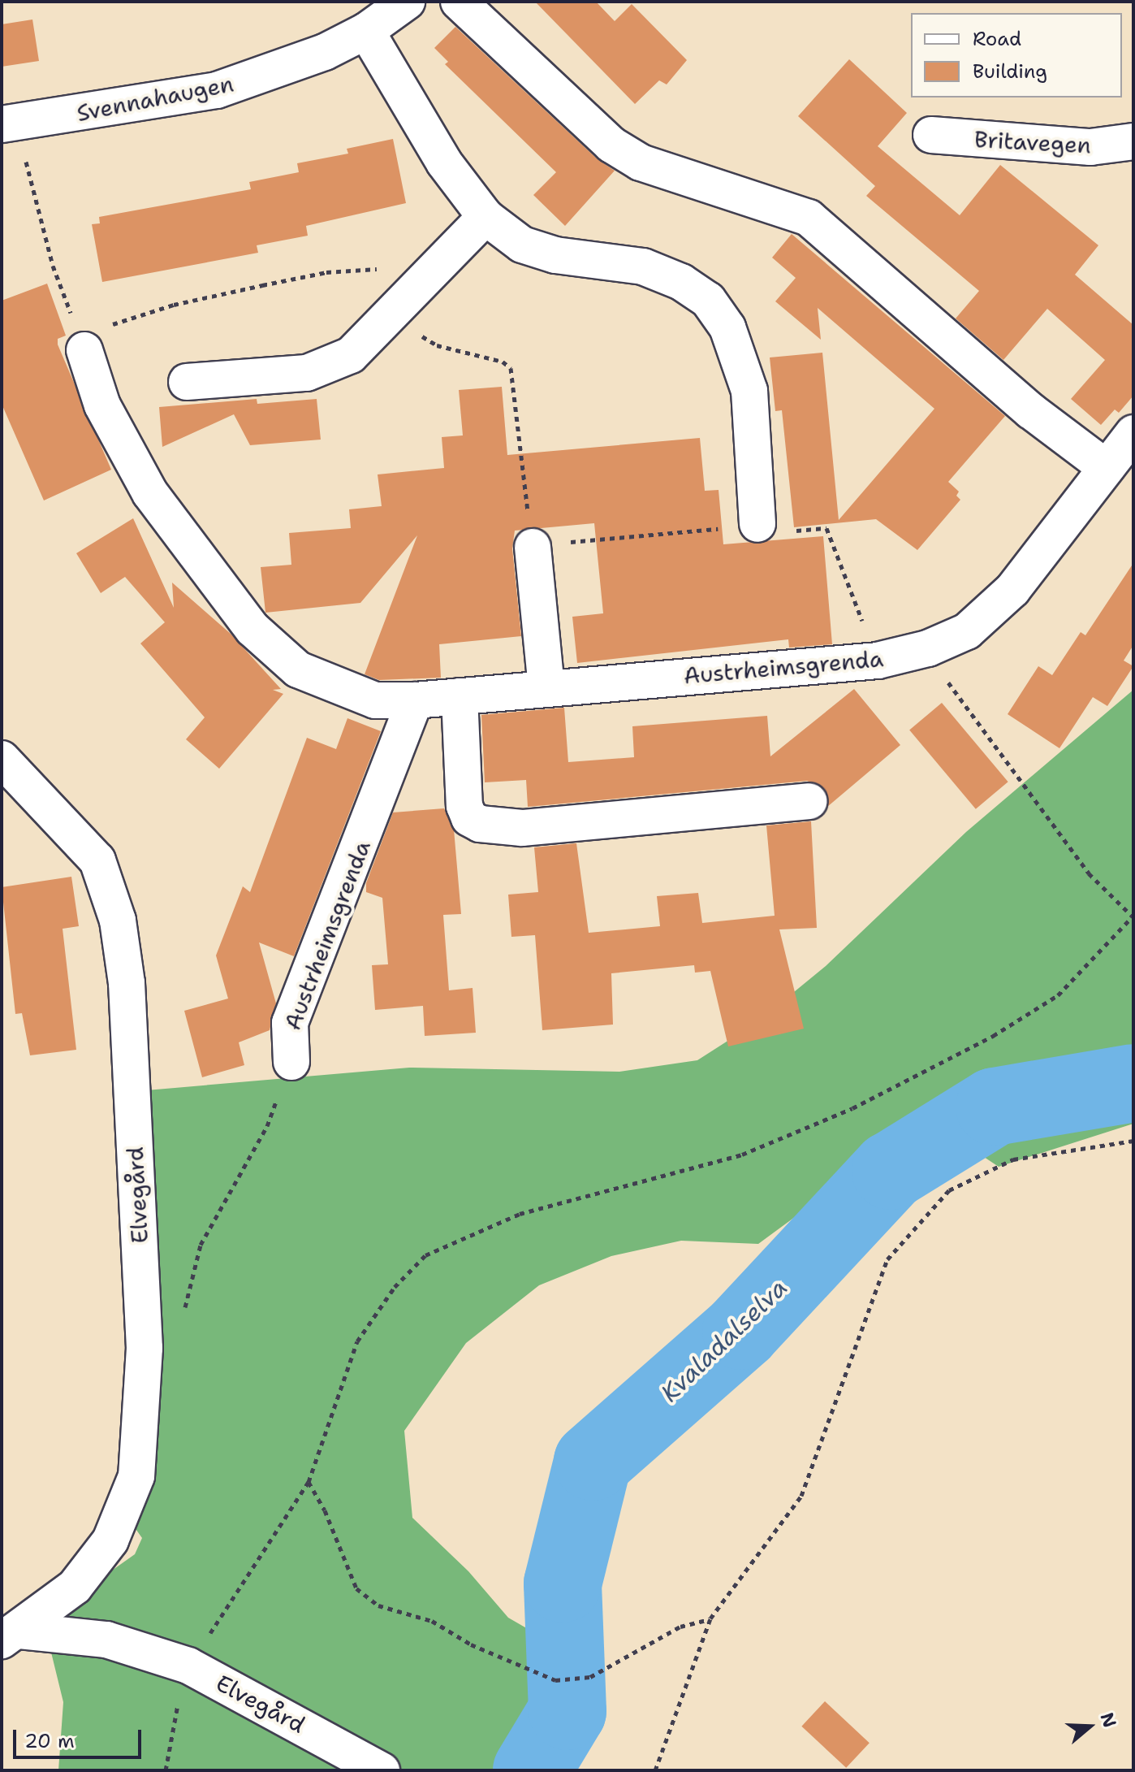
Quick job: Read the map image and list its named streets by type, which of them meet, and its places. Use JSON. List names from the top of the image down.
{
  "streets": {
    "street": [
      "Svennahaugen",
      "Britavegen",
      "Austrheimsgrenda",
      "Elvegård"
    ]
  },
  "water": ["Kvaladalselva"],
  "legend": ["Road", "Building"],
  "scale_bar": "20 m",
  "north": "right"
}
